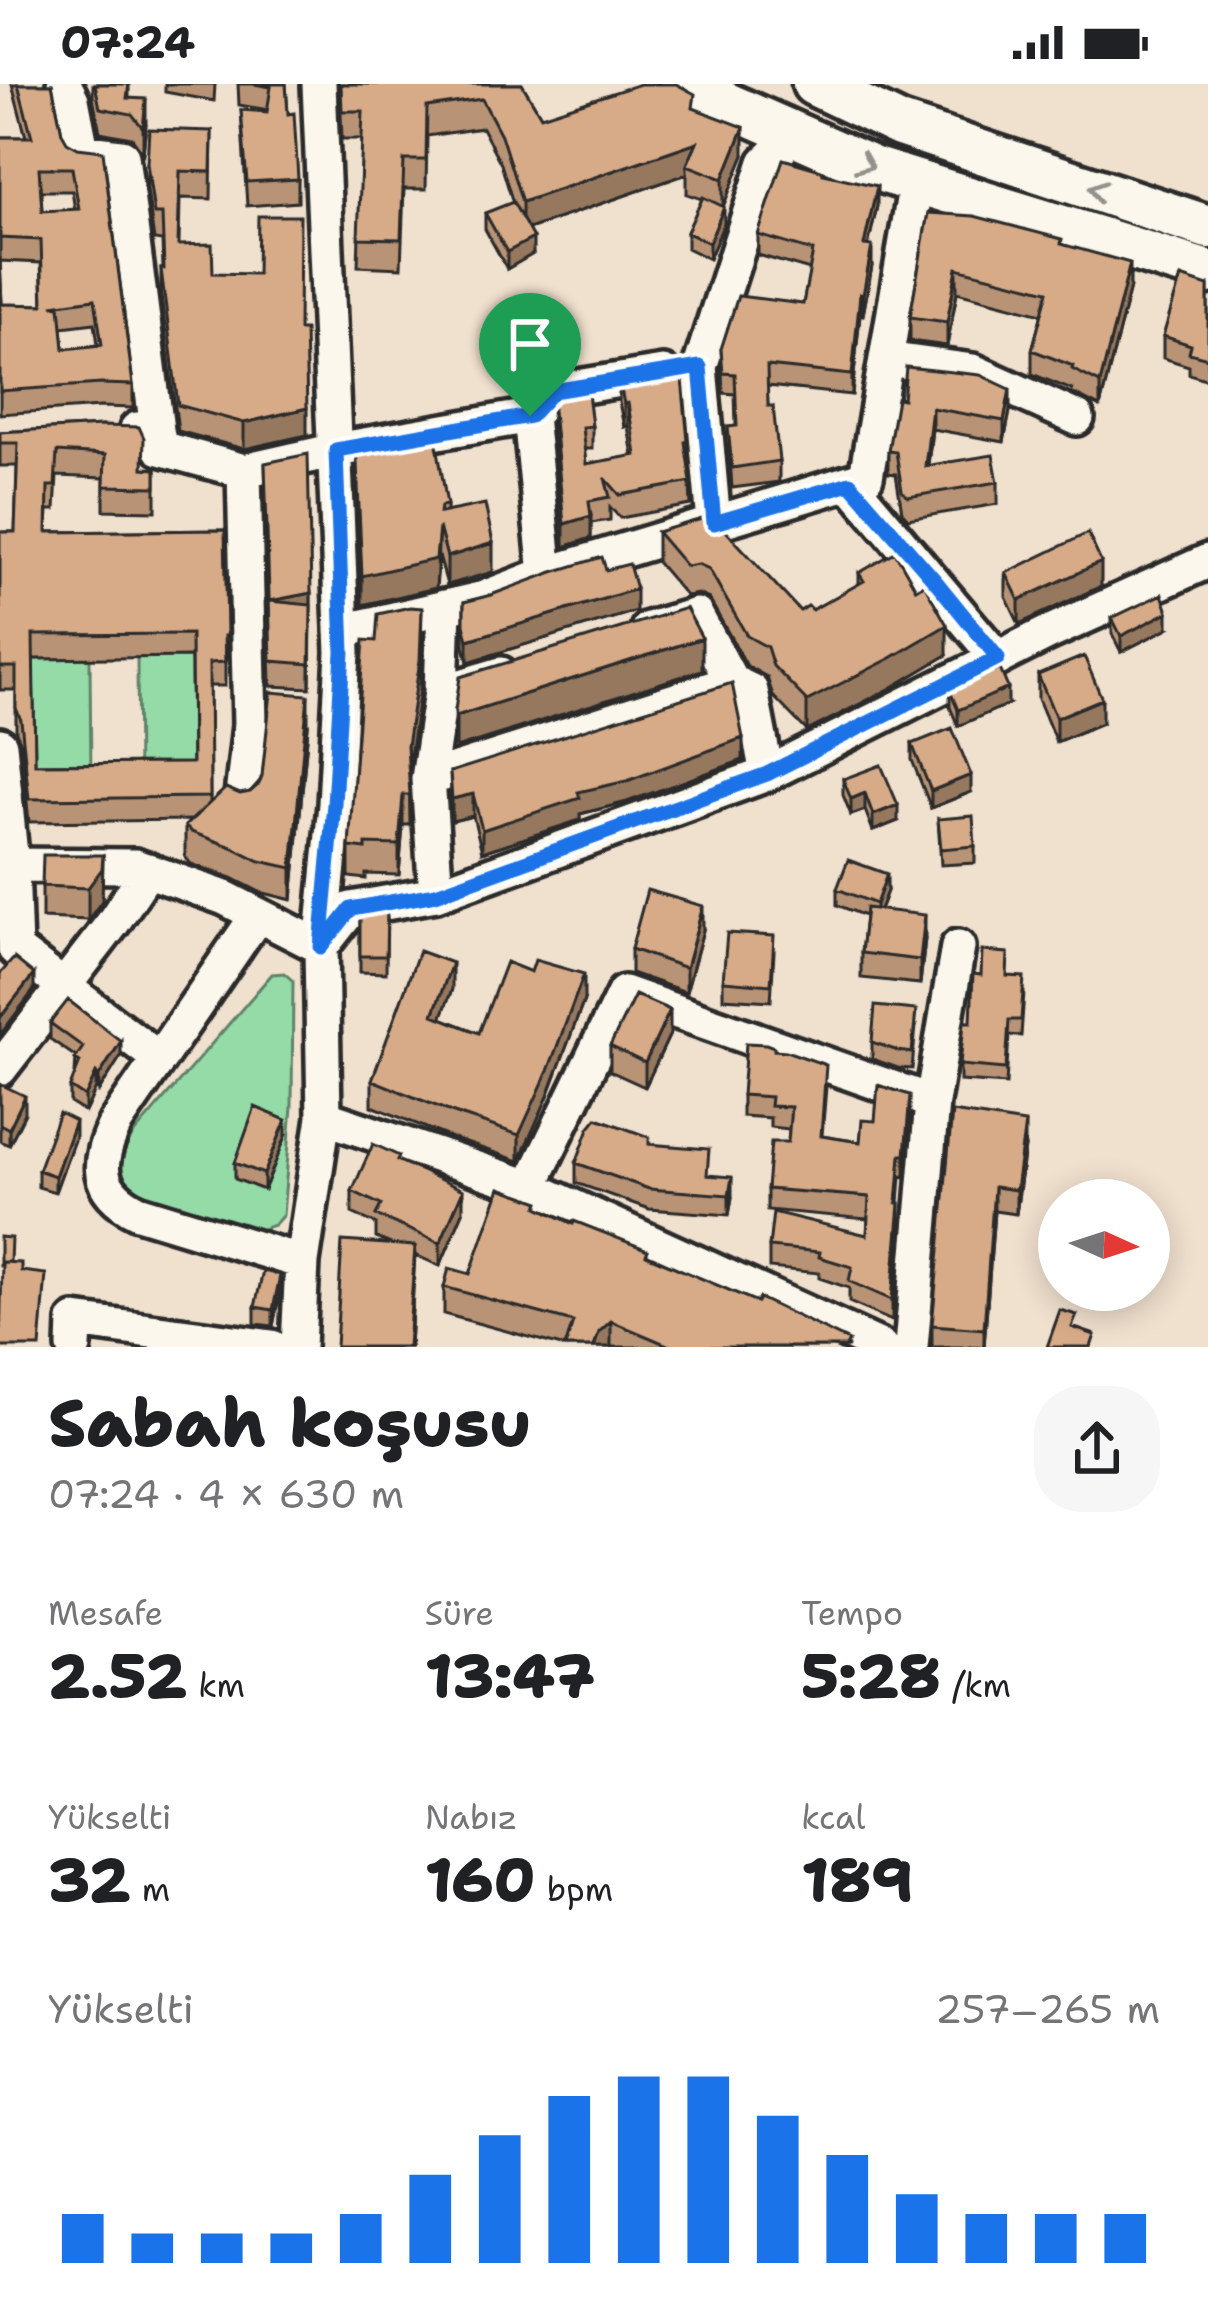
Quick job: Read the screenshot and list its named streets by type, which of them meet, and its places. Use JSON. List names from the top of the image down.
{
  "north": "right",
  "page": {
    "status": "07:24",
    "heading": ["Sabah koşusu", "07:24 · 4 × 630 m"],
    "stats": [
      ["Mesafe", "2.52 km"],
      ["Süre", "13:47"],
      ["Tempo", "5:28 /km"],
      ["Yükselti", "32 m"],
      ["Nabız", "160 bpm"],
      ["kcal", "189"]
    ],
    "chart": ["Yükselti", "257–265 m"]
  }
}
